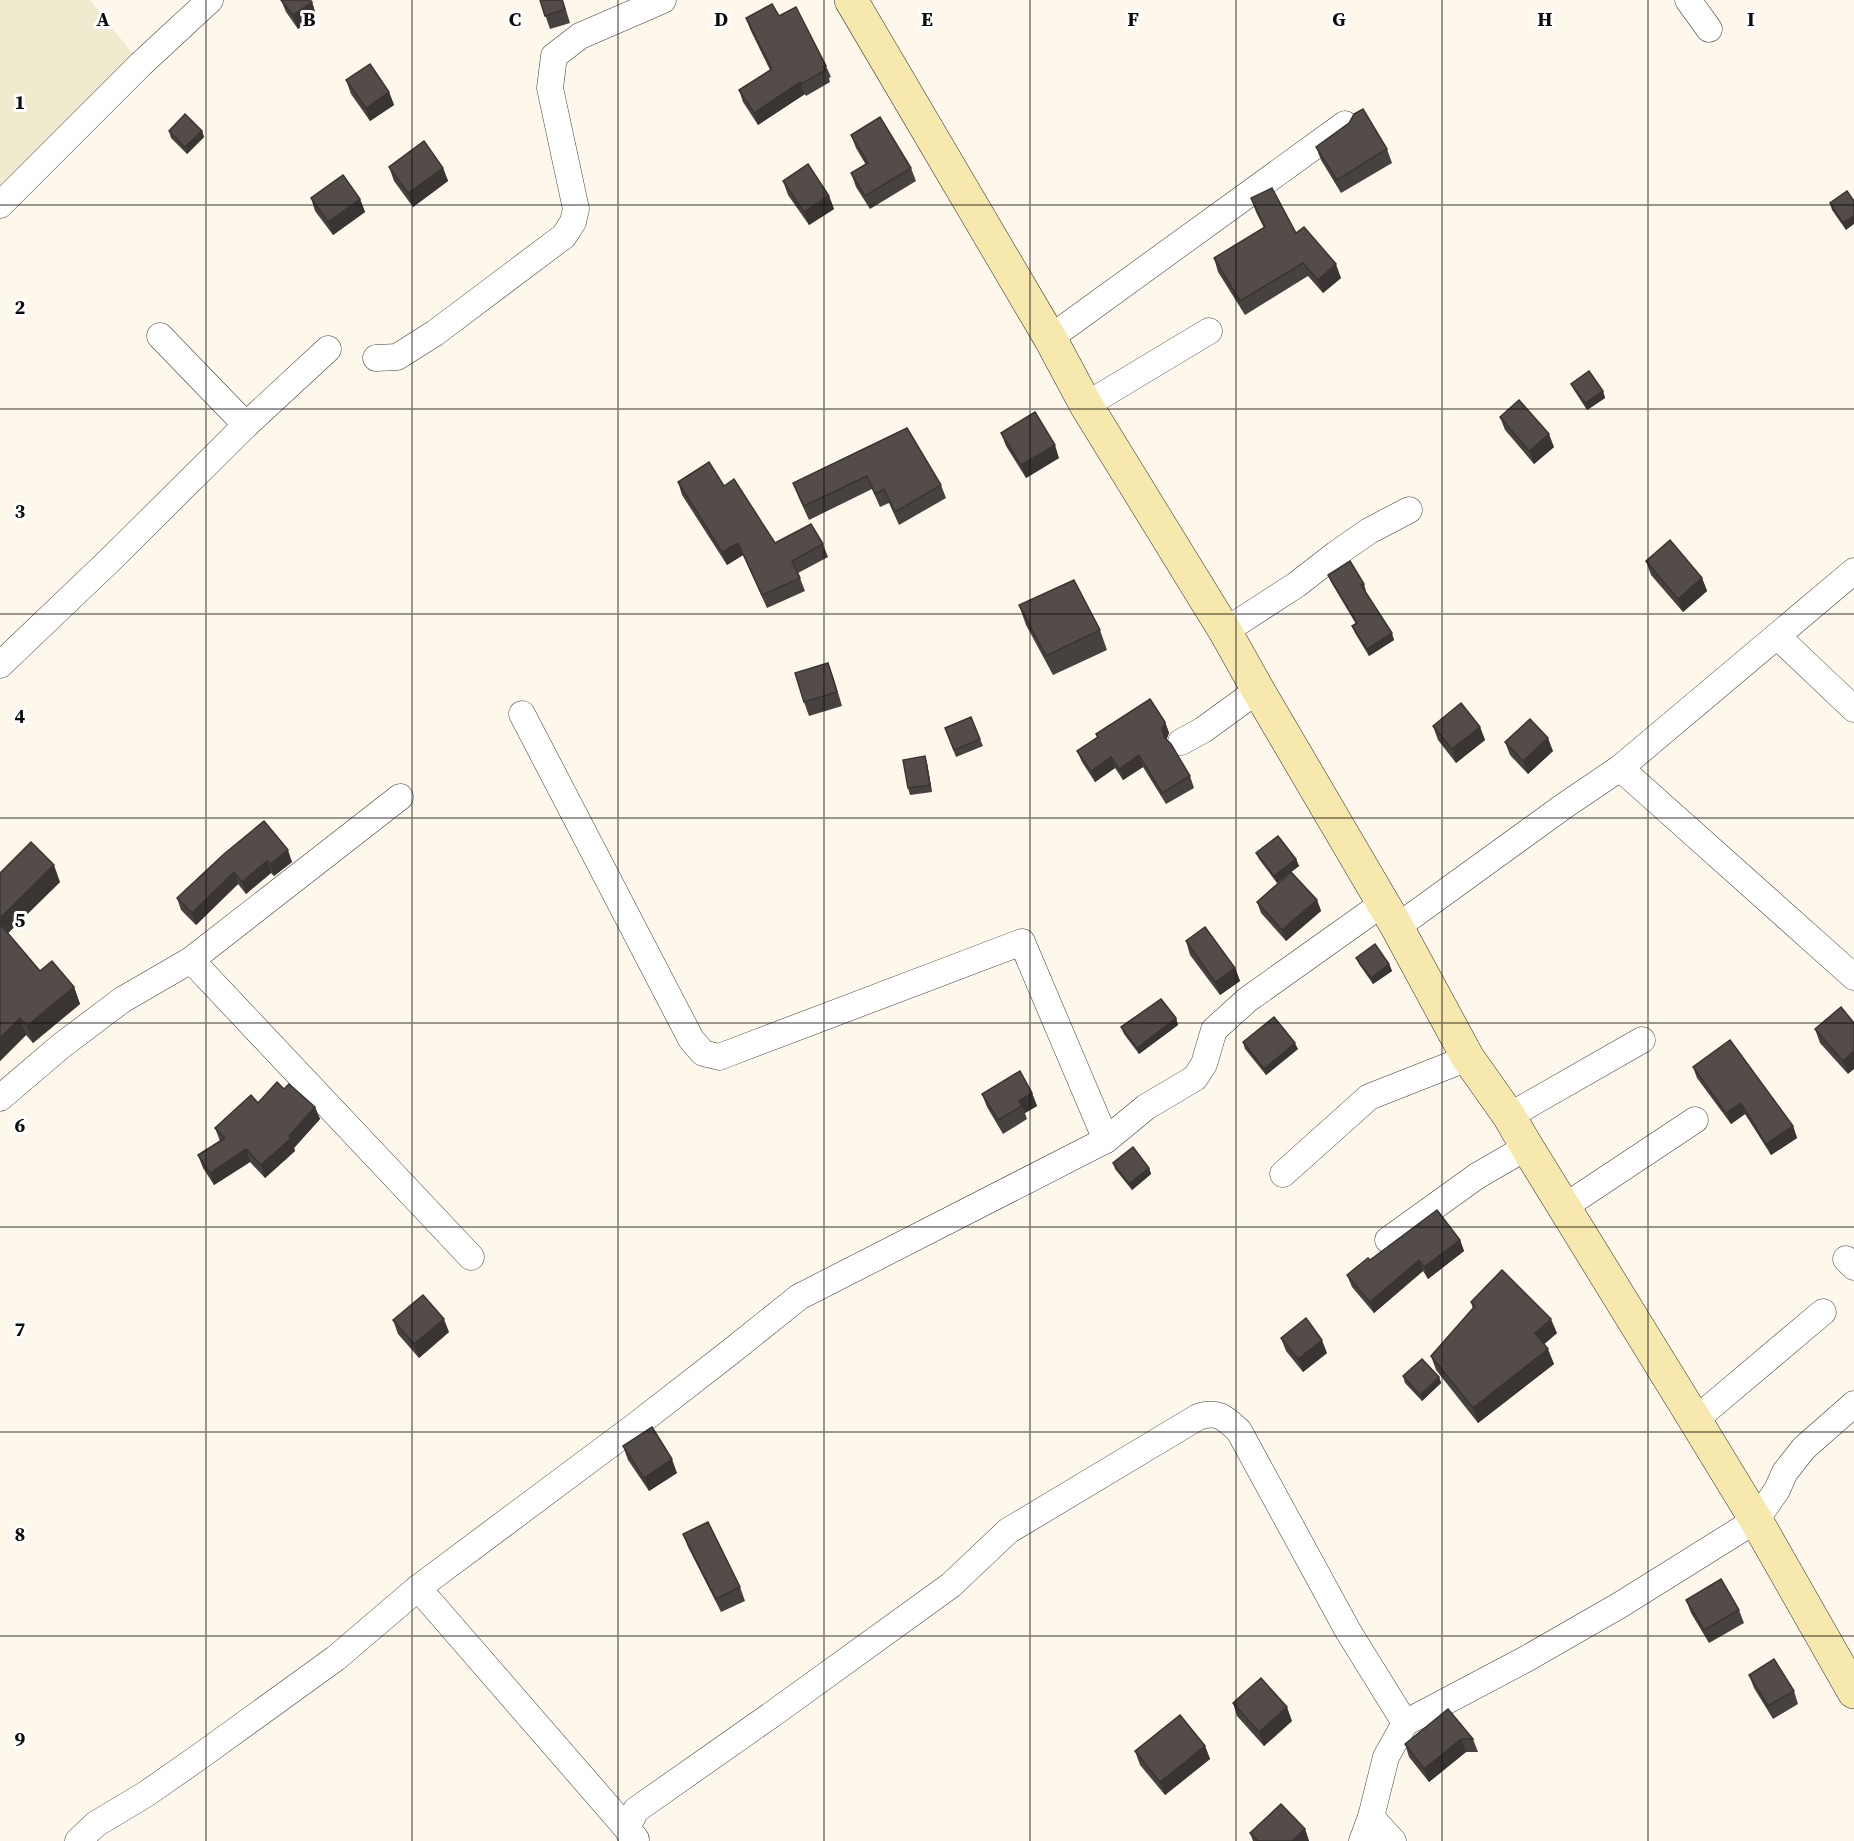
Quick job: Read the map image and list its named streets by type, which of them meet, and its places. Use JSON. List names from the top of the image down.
{
  "grid": {
    "columns": [
      "A",
      "B",
      "C",
      "D",
      "E",
      "F",
      "G",
      "H",
      "I"
    ],
    "rows": [
      "1",
      "2",
      "3",
      "4",
      "5",
      "6",
      "7",
      "8",
      "9"
    ]
  }
}
